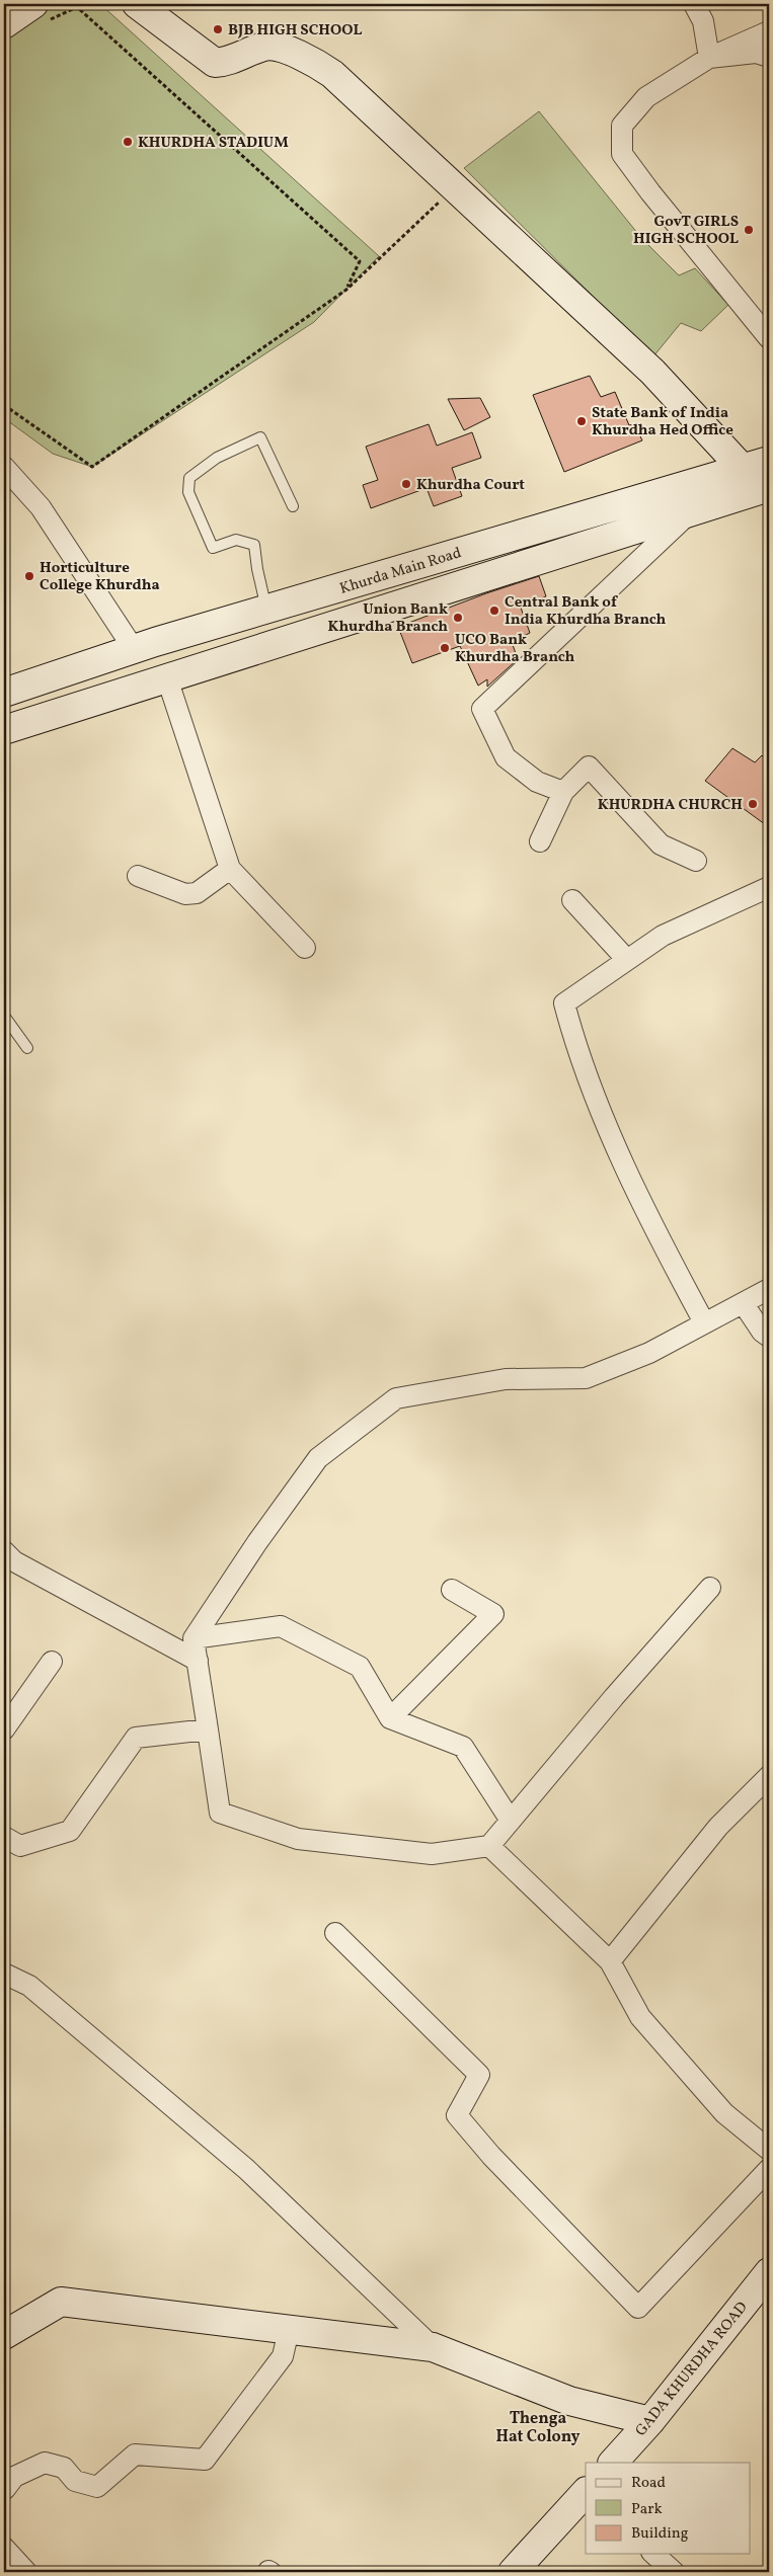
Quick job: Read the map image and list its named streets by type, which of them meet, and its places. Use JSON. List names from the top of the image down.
{
  "streets": {
    "main road": ["Khurda Main Road", "GADA KHURDHA ROAD"]
  },
  "districts": ["Thenga Hat Colony"],
  "places": [
    "BJB HIGH SCHOOL",
    "KHURDHA STADIUM",
    "GovT GIRLS HIGH SCHOOL",
    "State Bank of India Khurdha Hed Office",
    "Khurdha Court",
    "Horticulture College Khurdha",
    "Central Bank of India Khurdha Branch",
    "Union Bank Khurdha Branch",
    "UCO Bank Khurdha Branch",
    "KHURDHA CHURCH"
  ],
  "legend": ["Road", "Park", "Building"]
}
